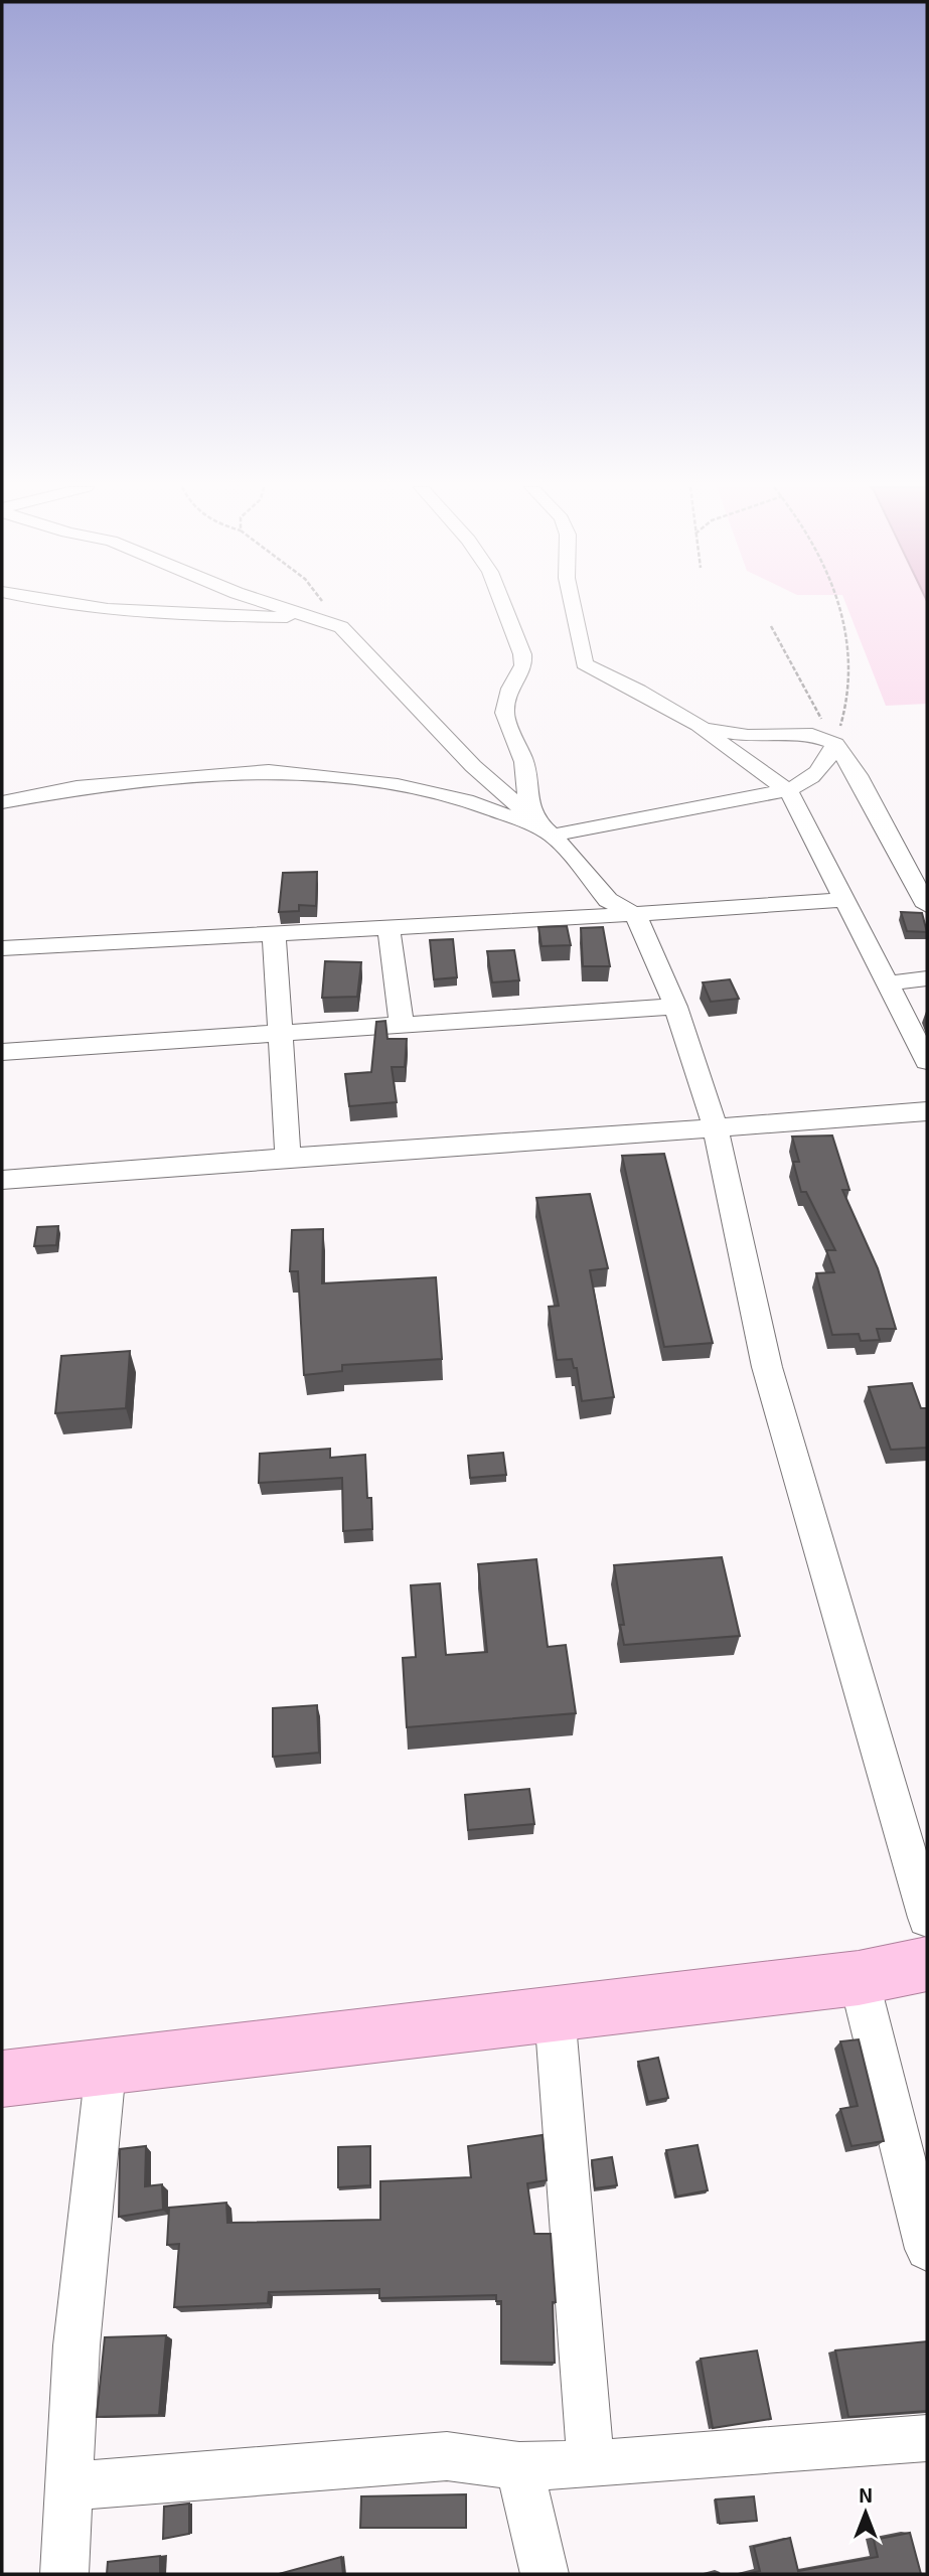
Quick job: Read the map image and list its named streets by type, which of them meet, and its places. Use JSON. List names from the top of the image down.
{
  "north": "top"
}
